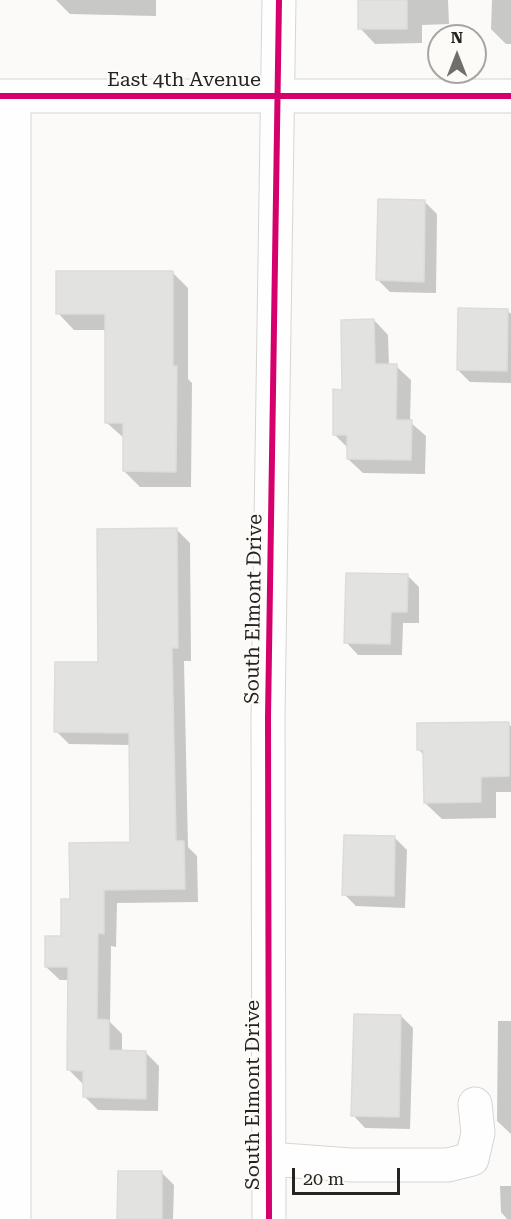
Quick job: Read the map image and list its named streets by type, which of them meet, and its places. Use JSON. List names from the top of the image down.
{
  "streets": {
    "street": ["East 4th Avenue", "South Elmont Drive"]
  },
  "crossings": [
    ["East 4th Avenue", "South Elmont Drive"]
  ],
  "scale_bar": "20 m",
  "north": "top"
}
